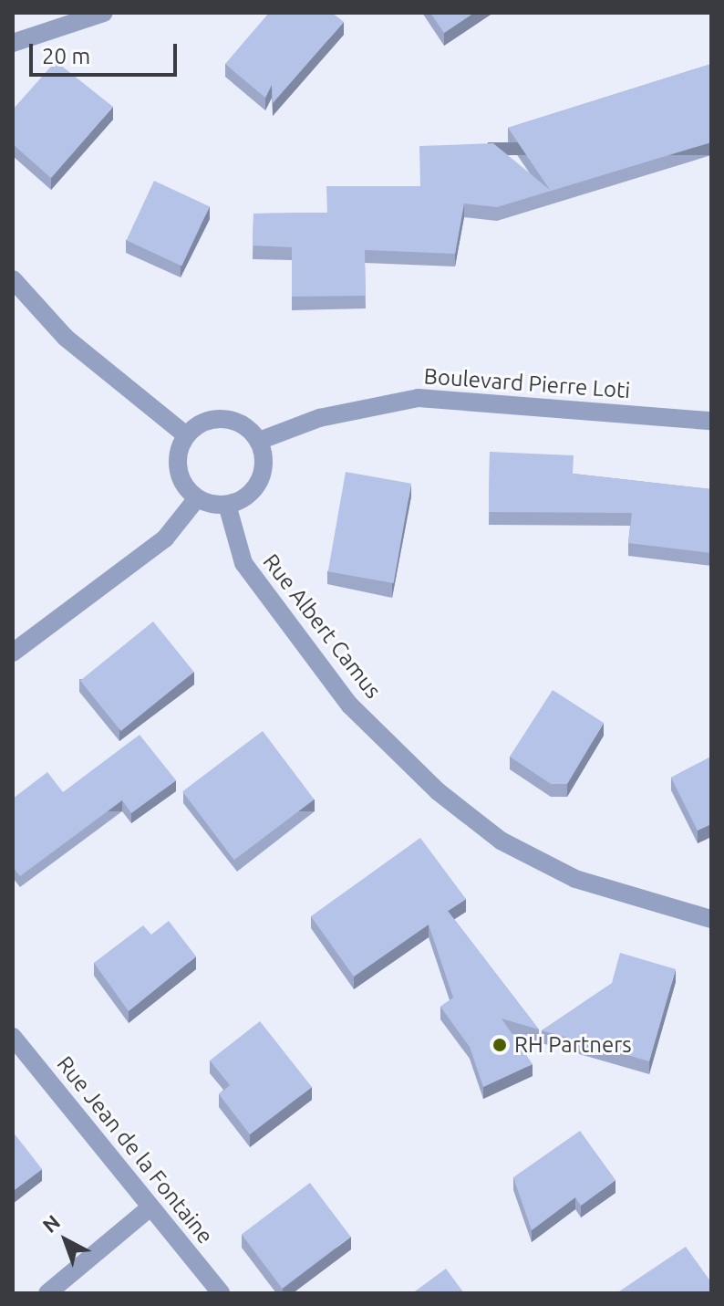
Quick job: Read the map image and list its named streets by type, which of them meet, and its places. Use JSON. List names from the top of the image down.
{
  "streets": {
    "street": ["Boulevard Pierre Loti", "Rue Albert Camus", "Rue Jean de la Fontaine"]
  },
  "crossings": [
    ["Boulevard Pierre Loti", "Rue Albert Camus"]
  ],
  "places": ["RH Partners"],
  "scale_bar": "20 m",
  "north": "top left"
}
